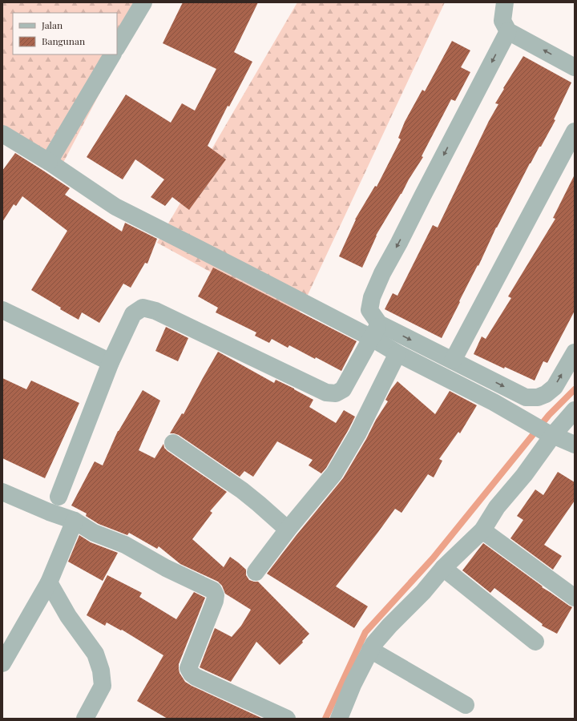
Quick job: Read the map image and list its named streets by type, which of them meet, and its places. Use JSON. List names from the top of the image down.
{
  "legend": ["Jalan", "Bangunan"]
}
